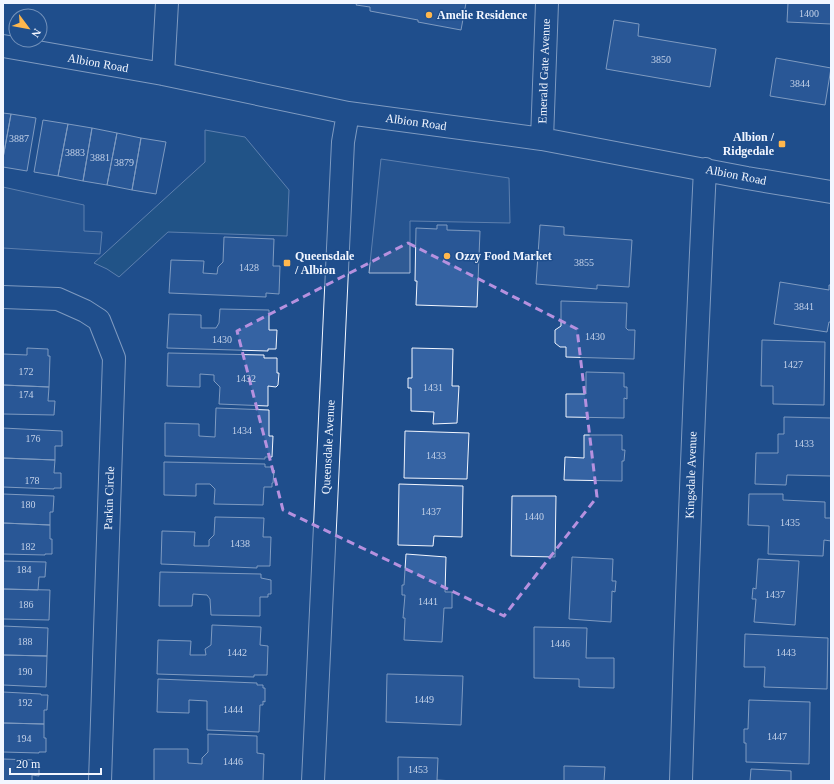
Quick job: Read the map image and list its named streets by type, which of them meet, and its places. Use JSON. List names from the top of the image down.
{
  "streets": {
    "street": [
      "Albion Road",
      "Emerald Gate Avenue",
      "Queensdale Avenue",
      "Kingsdale Avenue",
      "Parkin Circle"
    ]
  },
  "crossings": [
    ["Albion Road", "Emerald Gate Avenue"],
    ["Albion Road", "Queensdale Avenue"],
    ["Albion Road", "Kingsdale Avenue"]
  ],
  "places": {
    "other": ["Amelie Residence", "Ozzy Food Market"],
    "transit": ["Albion / Ridgedale", "Queensdale / Albion"]
  },
  "house_numbers": [
    "1400",
    "3850",
    "3844",
    "3887",
    "3883",
    "3881",
    "3879",
    "3855",
    "1428",
    "3841",
    "1430",
    "1430",
    "1427",
    "172",
    "1432",
    "1431",
    "174",
    "1434",
    "176",
    "1433",
    "1433",
    "178",
    "180",
    "1437",
    "1440",
    "1435",
    "1438",
    "182",
    "184",
    "1437",
    "1441",
    "186",
    "188",
    "1446",
    "1442",
    "1443",
    "190",
    "1449",
    "192",
    "1444",
    "1447",
    "194",
    "1446",
    "1453"
  ],
  "scale_bar": "20 m",
  "north": "bottom right"
}
